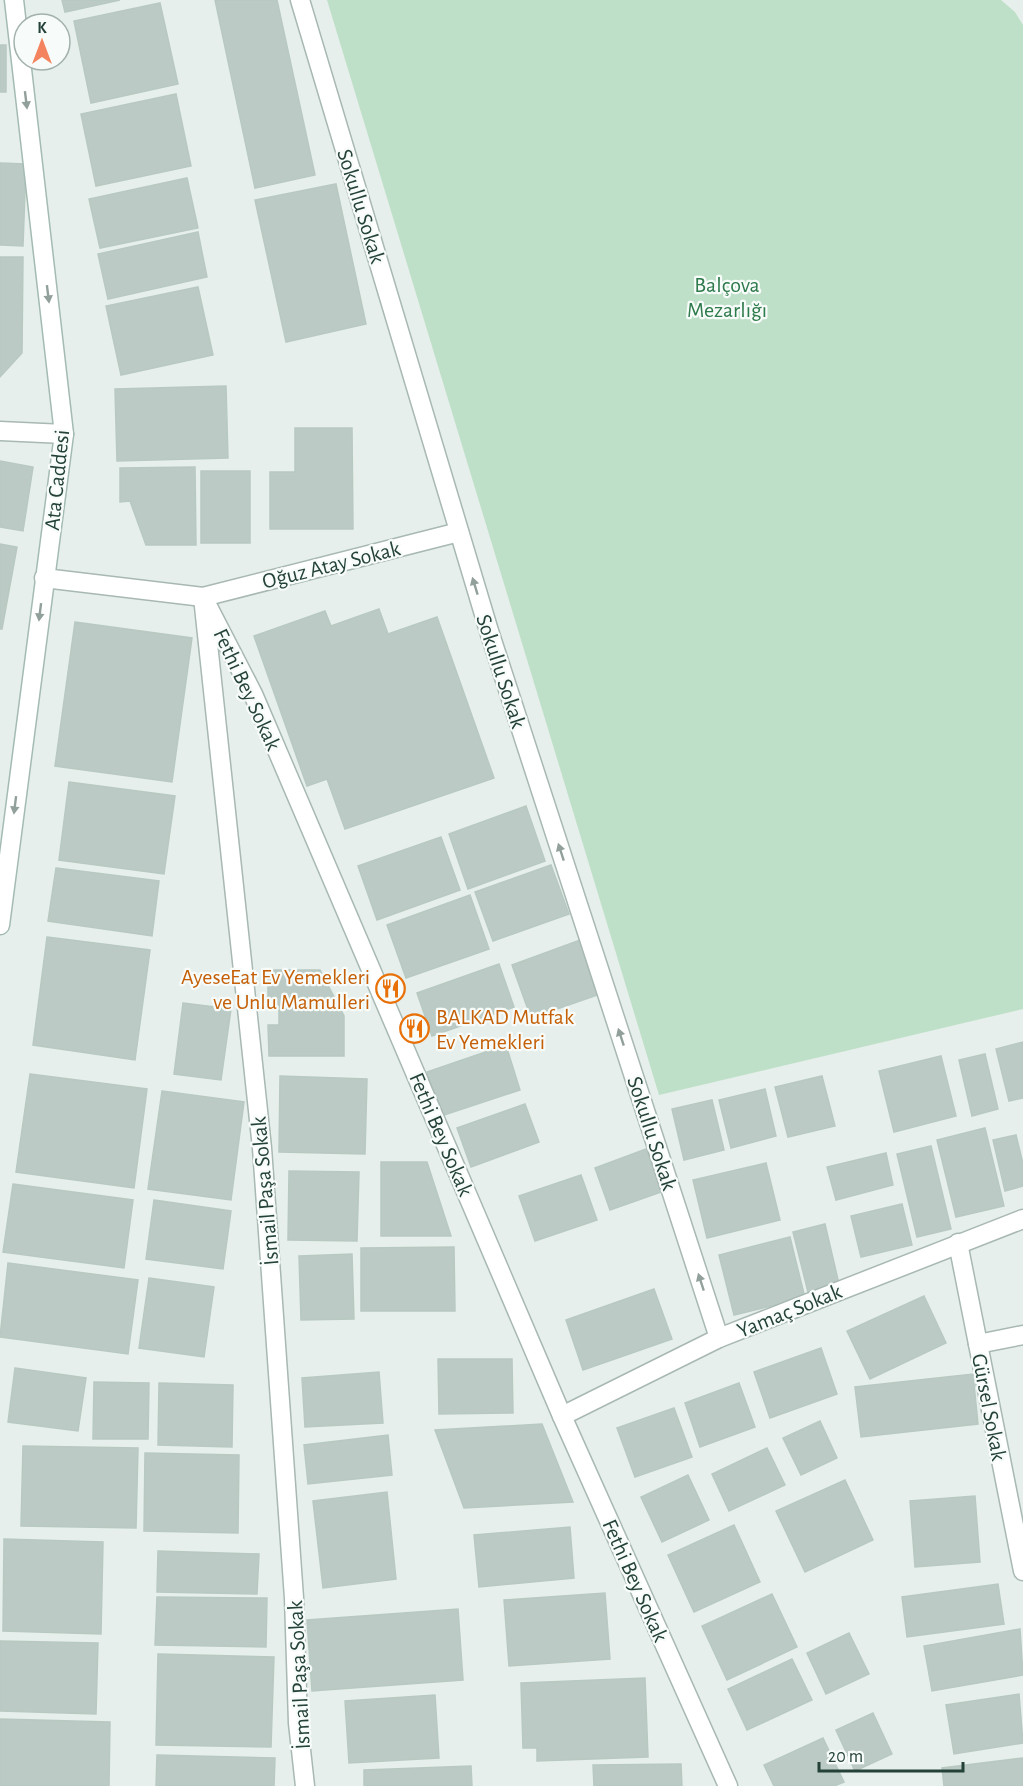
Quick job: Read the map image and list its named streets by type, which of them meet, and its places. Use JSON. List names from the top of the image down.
{
  "streets": {
    "street": [
      "Sokullu Sokak",
      "Ata Caddesi",
      "Oğuz Atay Sokak",
      "Fethi Bey Sokak",
      "İsmail Paşa Sokak",
      "Yamaç Sokak",
      "Gürsel Sokak"
    ]
  },
  "crossings": [
    ["Sokullu Sokak", "Oğuz Atay Sokak"],
    ["Sokullu Sokak", "Yamaç Sokak"],
    ["Oğuz Atay Sokak", "Fethi Bey Sokak"],
    ["Oğuz Atay Sokak", "İsmail Paşa Sokak"],
    ["Fethi Bey Sokak", "İsmail Paşa Sokak"],
    ["Fethi Bey Sokak", "Yamaç Sokak"],
    ["Yamaç Sokak", "Gürsel Sokak"]
  ],
  "one_way": ["Sokullu Sokak", "Ata Caddesi"],
  "parks": ["Balçova Mezarlığı"],
  "places": {
    "restaurant": ["AyeseEat Ev Yemekleri ve Unlu Mamulleri", "BALKAD Mutfak Ev Yemekleri"]
  },
  "scale_bar": "20 m",
  "north": "top"
}
